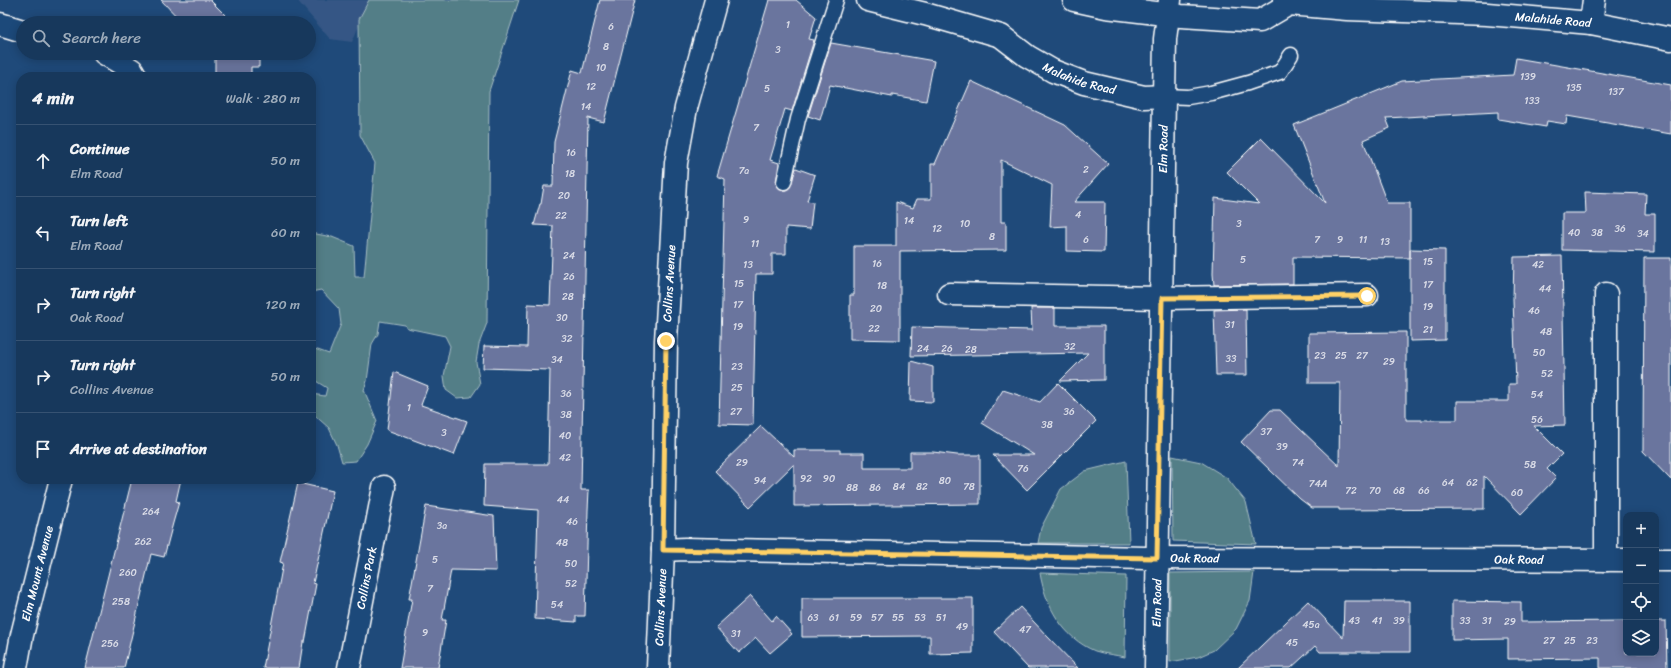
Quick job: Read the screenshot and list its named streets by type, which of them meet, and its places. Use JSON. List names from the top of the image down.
{
  "streets": {
    "street": [
      "Malahide Road",
      "Elm Road",
      "Collins Avenue",
      "Oak Road",
      "Elm Mount Avenue",
      "Collins Park"
    ]
  },
  "crossings": [
    ["Malahide Road", "Elm Road"],
    ["Elm Road", "Oak Road"],
    ["Collins Avenue", "Oak Road"]
  ],
  "house_numbers": [
    "1",
    "6",
    "8",
    "3",
    "10",
    "139",
    "12",
    "135",
    "5",
    "137",
    "133",
    "14",
    "7",
    "16",
    "2",
    "7a",
    "18",
    "20",
    "4",
    "22",
    "9",
    "14",
    "10",
    "3",
    "12",
    "36",
    "40",
    "38",
    "34",
    "8",
    "6",
    "7",
    "9",
    "11",
    "13",
    "11",
    "24",
    "5",
    "15",
    "16",
    "13",
    "42",
    "26",
    "15",
    "17",
    "18",
    "44",
    "28",
    "17",
    "19",
    "20",
    "46",
    "30",
    "31",
    "19",
    "22",
    "21",
    "48",
    "32",
    "32",
    "24",
    "26",
    "28",
    "50",
    "23",
    "25",
    "27",
    "33",
    "34",
    "29",
    "23",
    "52",
    "25",
    "36",
    "54",
    "1",
    "27",
    "36",
    "38",
    "56",
    "38",
    "37",
    "3",
    "40",
    "39",
    "42",
    "29",
    "74",
    "58",
    "76",
    "92",
    "90",
    "94",
    "80",
    "64",
    "62",
    "74A",
    "84",
    "82",
    "78",
    "88",
    "86",
    "72",
    "70",
    "68",
    "66",
    "60",
    "44",
    "264",
    "46",
    "3a",
    "262",
    "48",
    "5",
    "50",
    "260",
    "52",
    "7",
    "258",
    "54",
    "63",
    "61",
    "59",
    "57",
    "55",
    "53",
    "51",
    "43",
    "41",
    "39",
    "33",
    "31",
    "29",
    "45a",
    "49",
    "47",
    "9",
    "31",
    "27",
    "25",
    "23",
    "45",
    "256"
  ],
  "page": {
    "search": "Search here",
    "heading": ["4 min", "Walk · 280 m"],
    "list": [
      ["Continue", "Elm Road", "50 m"],
      ["Turn left", "Elm Road", "60 m"],
      ["Turn right", "Oak Road", "120 m"],
      ["Turn right", "Collins Avenue", "50 m"],
      "Arrive at destination"
    ],
    "map_buttons": ["+", "−"]
  }
}
